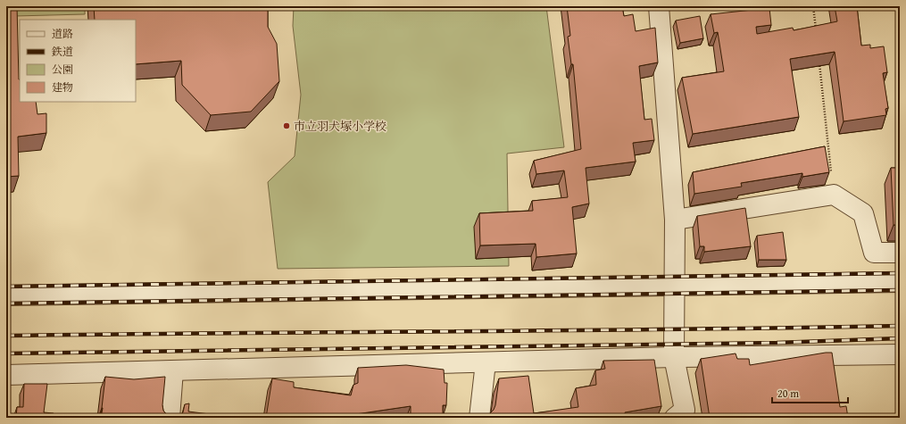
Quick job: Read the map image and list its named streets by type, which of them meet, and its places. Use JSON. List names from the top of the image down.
{
  "places": ["市立羽犬塚小学校"],
  "legend": [
    "道路",
    "鉄道",
    "公園",
    "建物"
  ],
  "scale_bar": "20 m"
}
